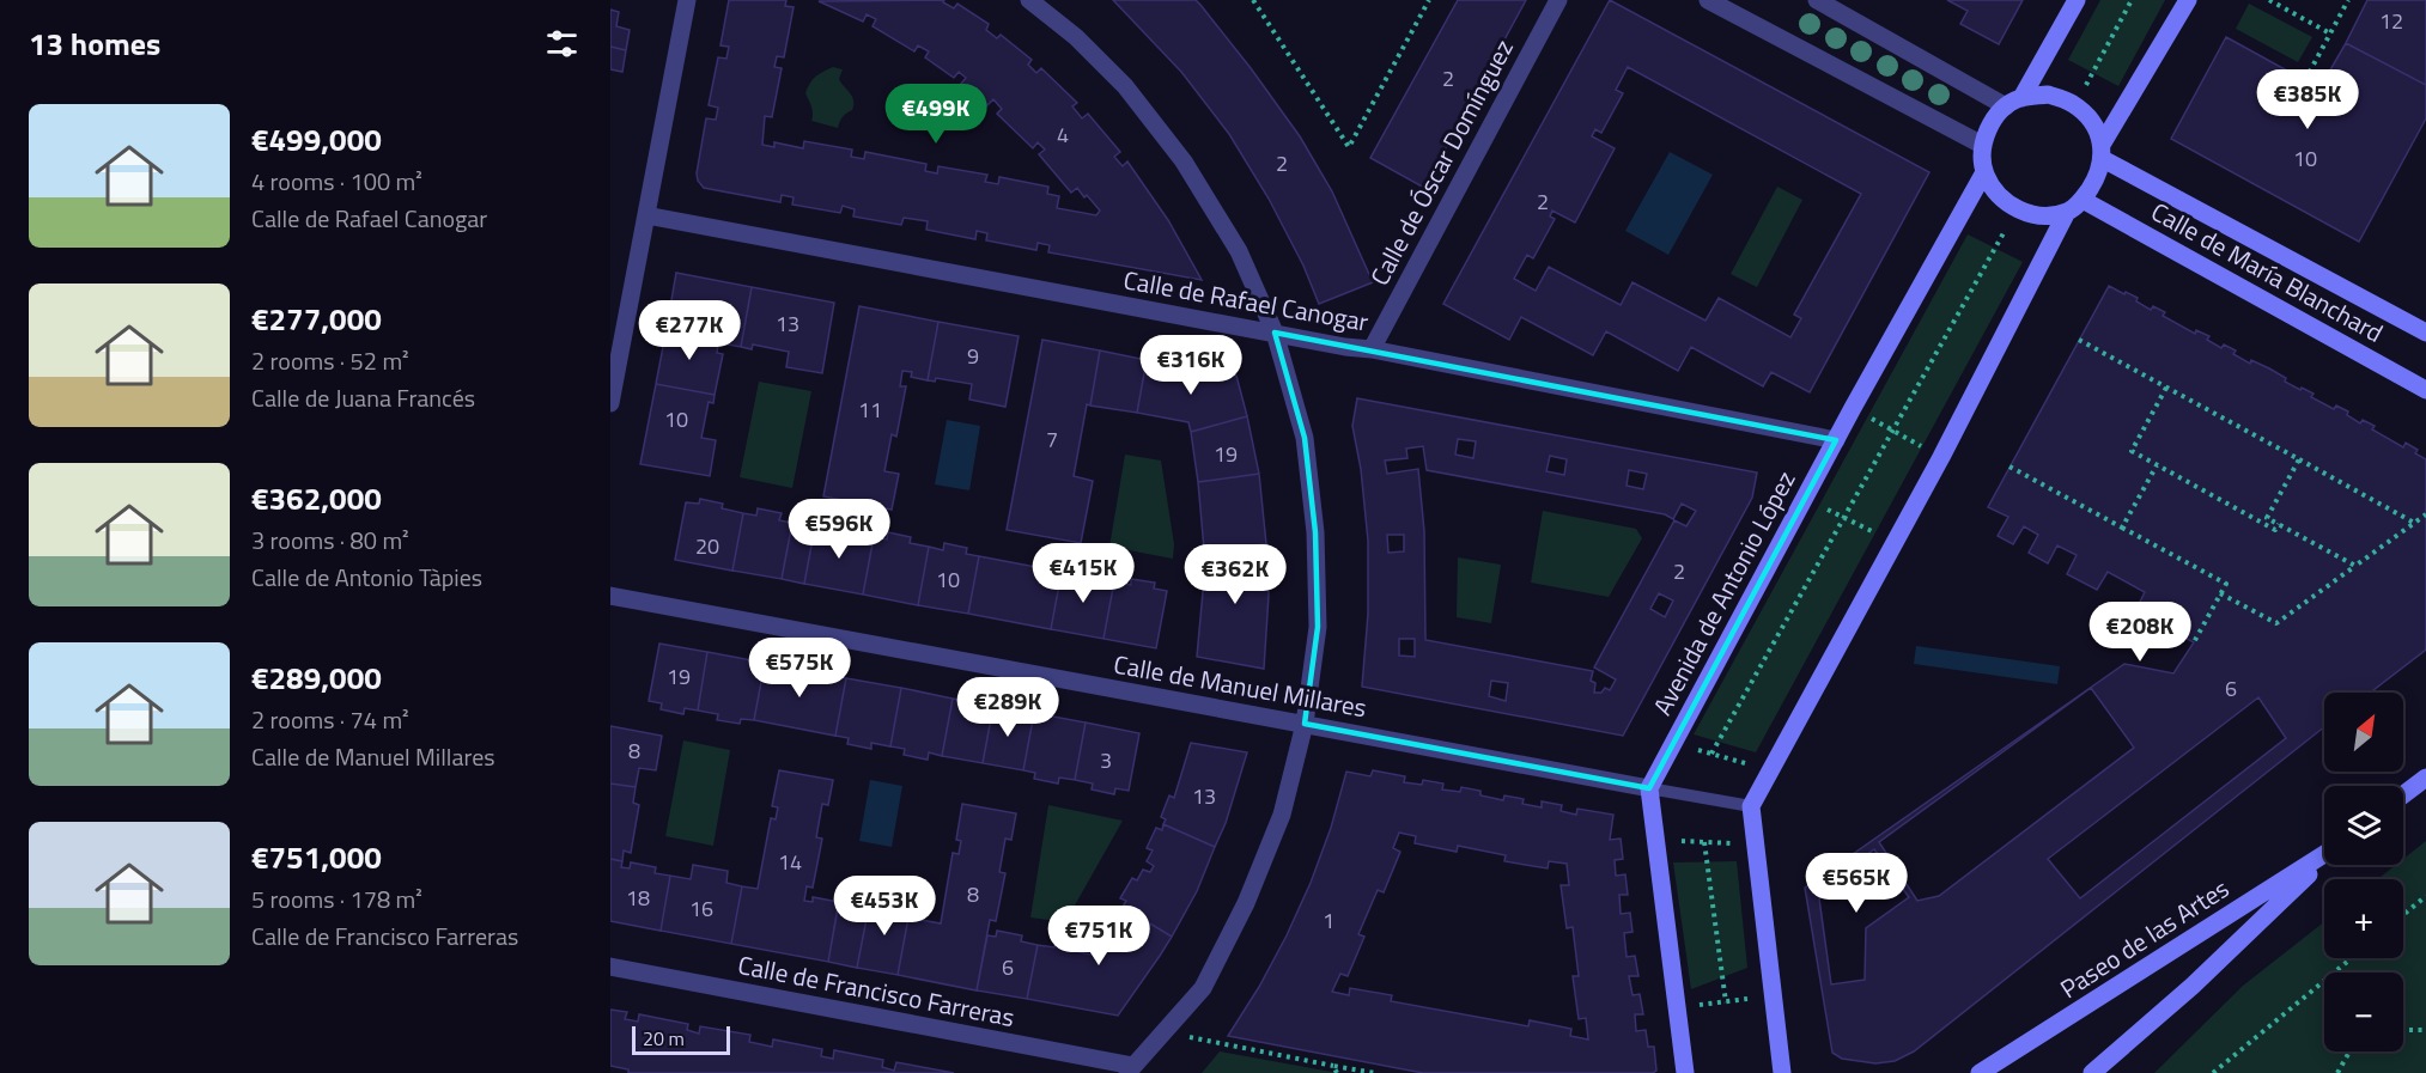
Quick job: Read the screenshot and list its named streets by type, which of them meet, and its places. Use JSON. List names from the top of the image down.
{
  "streets": {
    "street": [
      "Calle de Óscar Domínguez",
      "Calle de María Blanchard",
      "Calle de Rafael Canogar",
      "Avenida de Antonio López",
      "Calle de Manuel Millares",
      "Paseo de las Artes",
      "Calle de Francisco Farreras"
    ]
  },
  "crossings": [
    ["Calle de Óscar Domínguez", "Calle de Rafael Canogar"],
    ["Calle de María Blanchard", "Avenida de Antonio López"],
    ["Calle de Rafael Canogar", "Avenida de Antonio López"],
    ["Avenida de Antonio López", "Calle de Manuel Millares"]
  ],
  "house_numbers": [
    "12",
    "2",
    "4",
    "10",
    "2",
    "2",
    "13",
    "9",
    "11",
    "10",
    "7",
    "19",
    "20",
    "2",
    "10",
    "19",
    "6",
    "8",
    "3",
    "13",
    "14",
    "8",
    "18",
    "16",
    "1",
    "6"
  ],
  "scale_bar": "20 m",
  "north": "top right",
  "page": {
    "heading": "13 homes",
    "price": [
      "€385K",
      "€499K",
      "€277K",
      "€316K",
      "€596K",
      "€415K",
      "€362K",
      "€208K",
      "€575K",
      "€289K",
      "€565K",
      "€453K",
      "€751K"
    ],
    "list": [
      {
        "name": "€499,000",
        "note": "4 rooms · 100 m² · Calle de Rafael Canogar"
      },
      {
        "name": "€277,000",
        "note": "2 rooms · 52 m² · Calle de Juana Francés"
      },
      {
        "name": "€362,000",
        "note": "3 rooms · 80 m² · Calle de Antonio Tàpies"
      },
      {
        "name": "€289,000",
        "note": "2 rooms · 74 m² · Calle de Manuel Millares"
      },
      {
        "name": "€751,000",
        "note": "5 rooms · 178 m² · Calle de Francisco Farreras"
      }
    ],
    "map_buttons": ["+", "−"],
    "scale": "20 m"
  }
}
